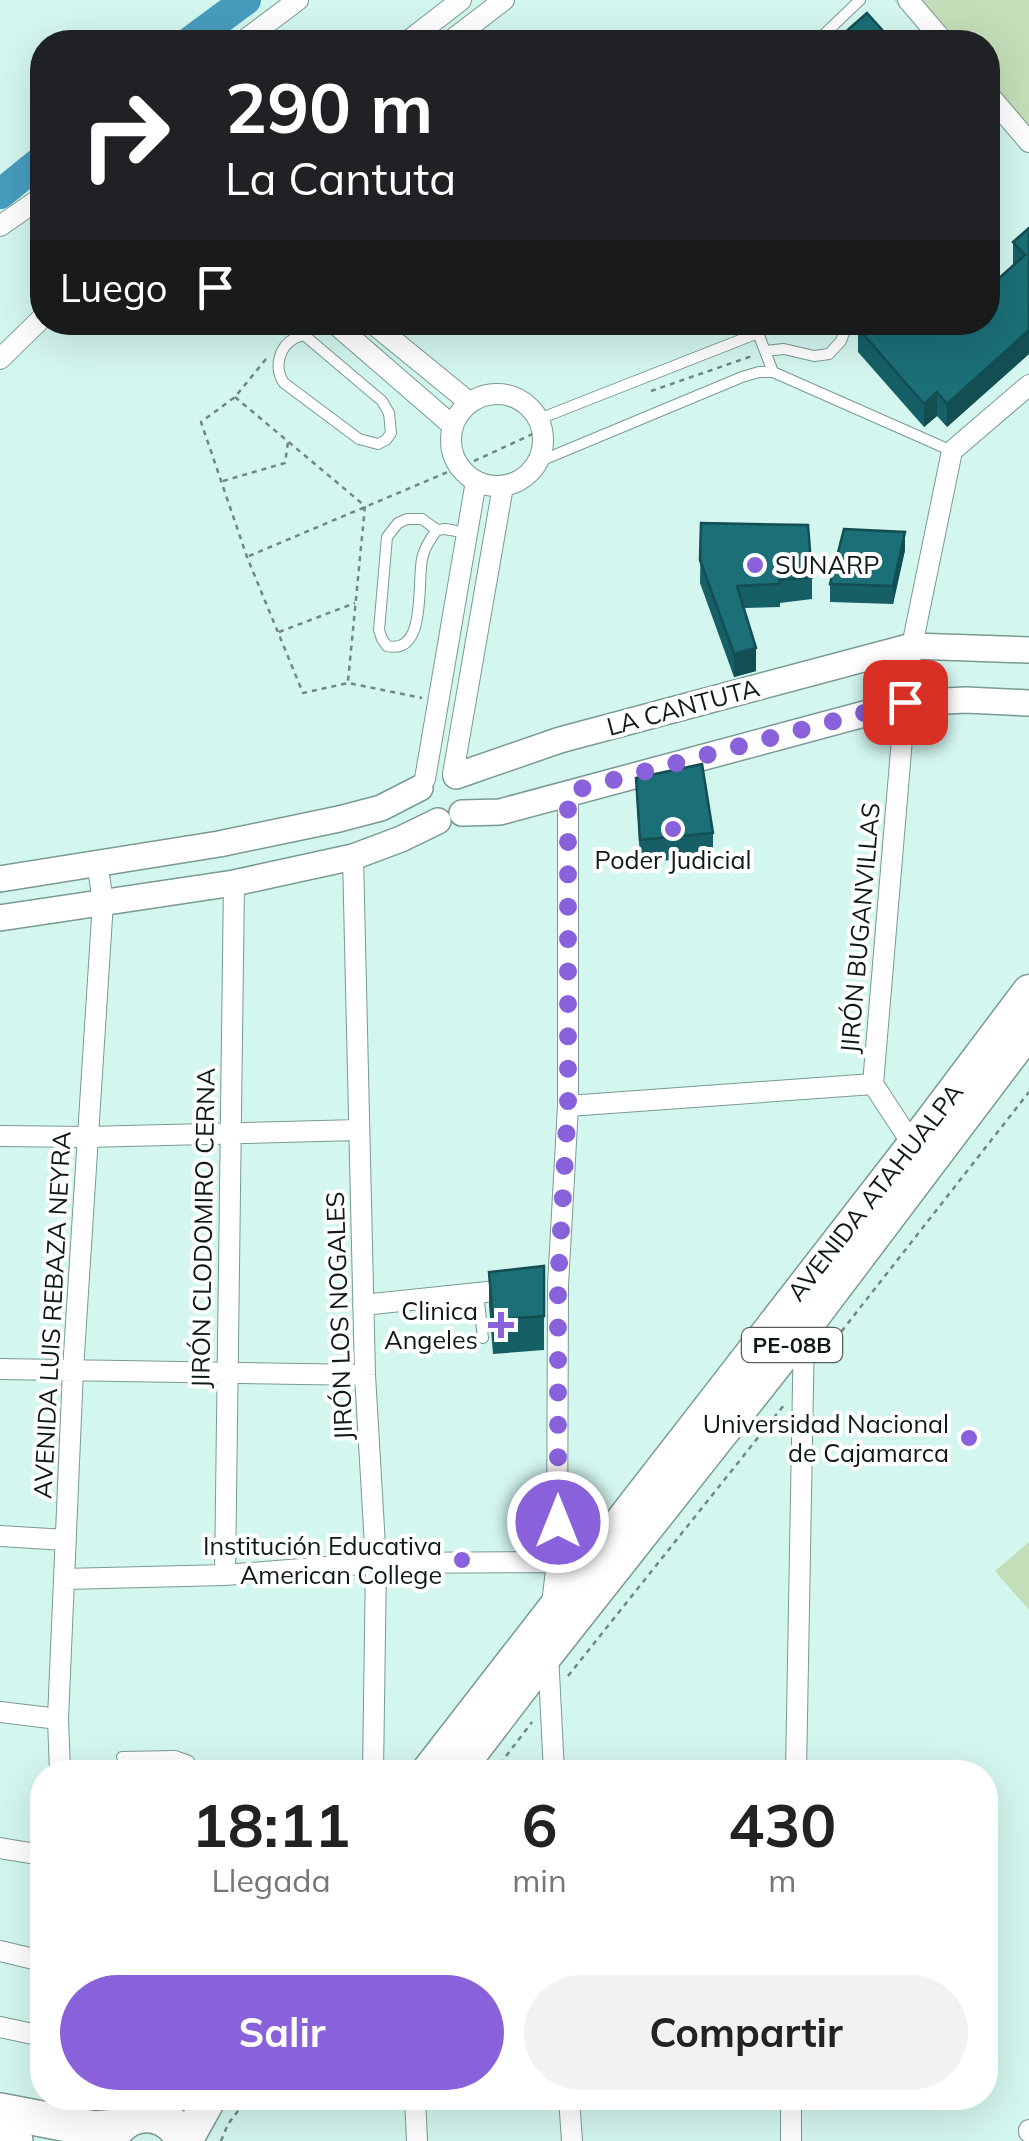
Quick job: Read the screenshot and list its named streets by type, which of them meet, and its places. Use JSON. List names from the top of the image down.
{
  "streets": {
    "main road": ["AVENIDA ATAHUALPA", "PE-08B"],
    "street": [
      "LA CANTUTA",
      "JIRÓN BUGANVILLAS",
      "JIRÓN CLODOMIRO CERNA",
      "AVENIDA LUIS REBAZA NEYRA",
      "JIRÓN LOS NOGALES"
    ]
  },
  "crossings": [
    ["LA CANTUTA", "JIRÓN BUGANVILLAS"],
    ["LA CANTUTA", "JIRÓN CLODOMIRO CERNA"],
    ["LA CANTUTA", "AVENIDA LUIS REBAZA NEYRA"],
    ["LA CANTUTA", "JIRÓN LOS NOGALES"],
    ["JIRÓN BUGANVILLAS", "AVENIDA ATAHUALPA"]
  ],
  "places": {
    "other": [
      "SUNARP",
      "Poder Judicial",
      "Universidad Nacional de Cajamarca",
      "Institución Educativa American College"
    ],
    "health": ["Clinica Angeles"]
  },
  "page": {
    "turn": ["290 m", "La Cantuta"],
    "then": "Luego",
    "eta": [
      "18:11",
      "Llegada",
      "6",
      "min",
      "430",
      "m"
    ],
    "buttons": ["Salir", "Compartir"]
  }
}
